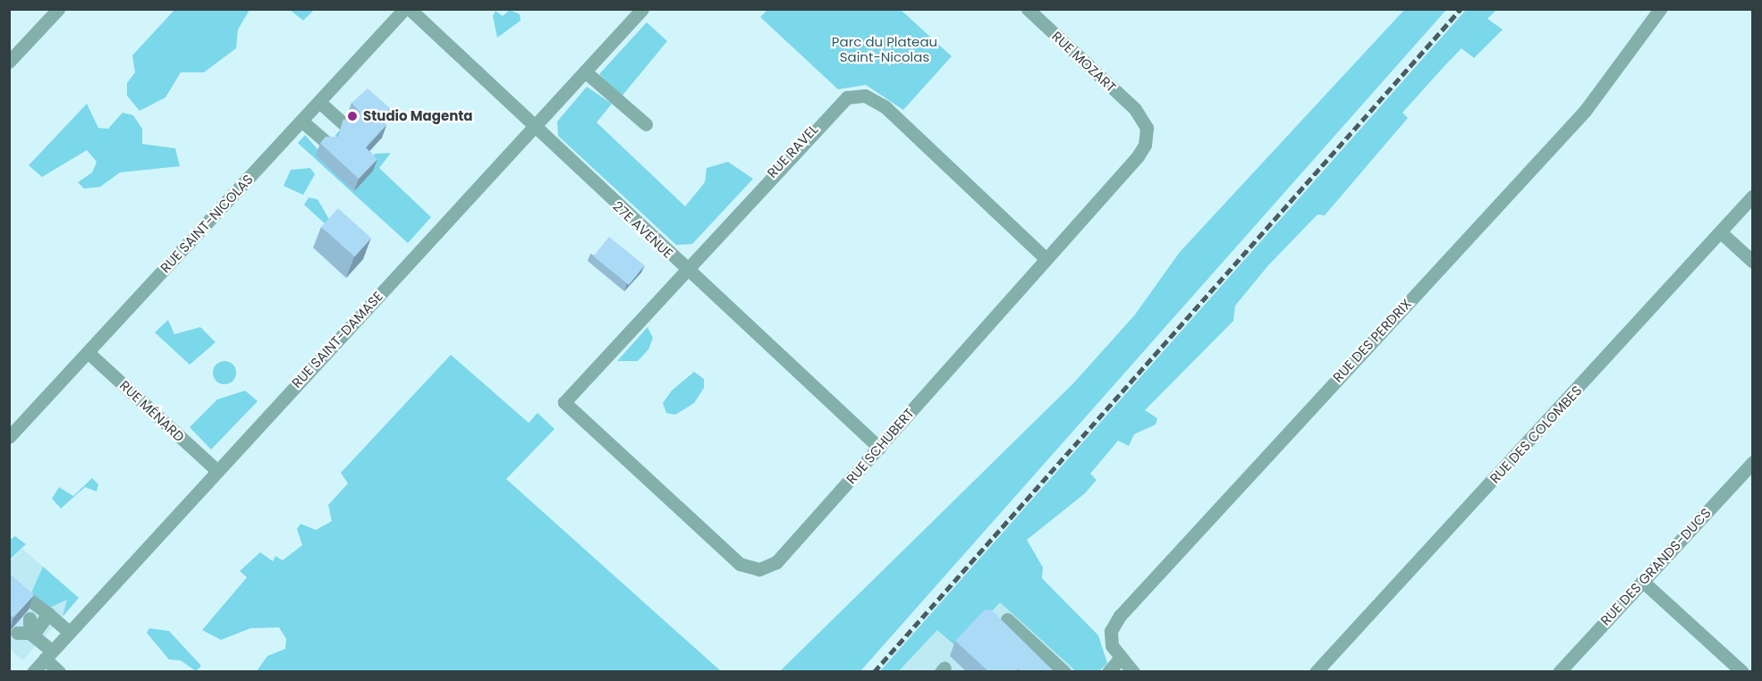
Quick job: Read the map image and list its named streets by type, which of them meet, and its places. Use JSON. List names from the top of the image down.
{
  "streets": {
    "street": [
      "RUE MOZART",
      "RUE RAVEL",
      "RUE SAINT-NICOLAS",
      "27E AVENUE",
      "RUE SAINT-DAMASE",
      "RUE DES PERDRIX",
      "RUE MÉNARD",
      "RUE DES COLOMBES",
      "RUE SCHUBERT",
      "RUE DES GRANDS-DUCS"
    ]
  },
  "crossings": [
    ["RUE MOZART", "RUE SCHUBERT"],
    ["RUE RAVEL", "27E AVENUE"],
    ["RUE RAVEL", "RUE SCHUBERT"],
    ["RUE SAINT-NICOLAS", "RUE MÉNARD"],
    ["27E AVENUE", "RUE SAINT-DAMASE"],
    ["27E AVENUE", "RUE SCHUBERT"],
    ["RUE SAINT-DAMASE", "RUE MÉNARD"]
  ],
  "parks": ["Parc du Plateau Saint-Nicolas"],
  "places": ["Studio Magenta"]
}
